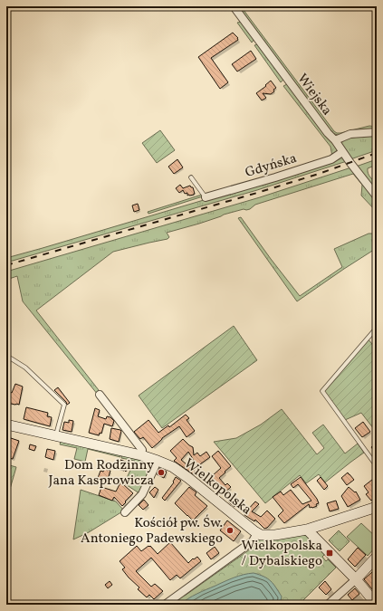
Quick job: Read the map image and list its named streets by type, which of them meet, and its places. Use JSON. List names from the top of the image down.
{
  "streets": {
    "street": ["Wiejska", "Gdyńska", "Wielkopolska"]
  },
  "crossings": [
    ["Wiejska", "Gdyńska"]
  ],
  "places": {
    "other": ["Dom Rodzinny Jana Kasprowicza", "Kościół pw. Św. Antoniego Padewskiego"],
    "transit": ["Wielkopolska / Dybalskiego"]
  }
}
